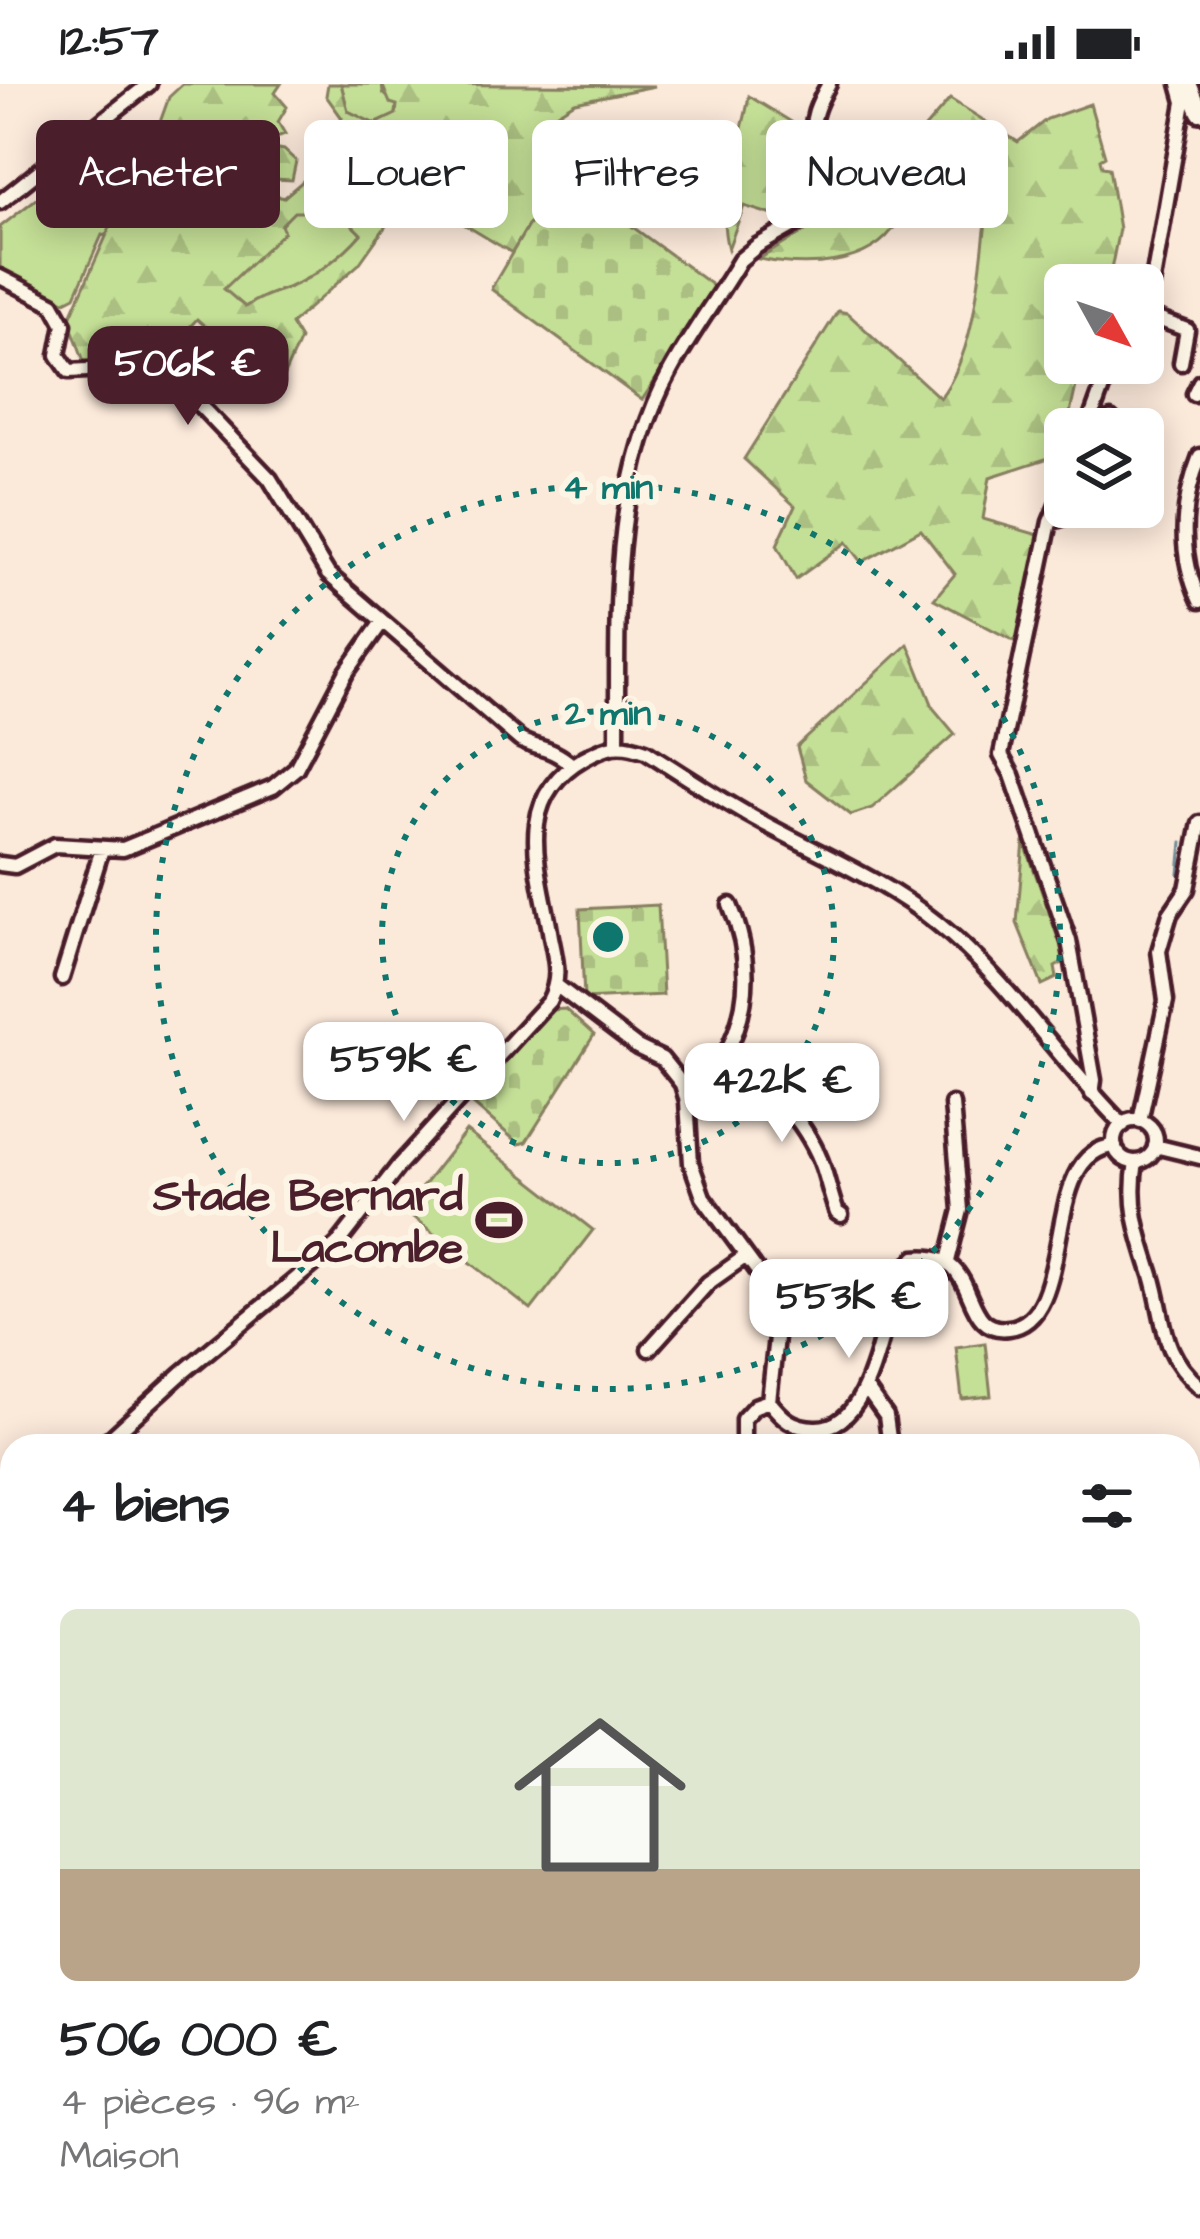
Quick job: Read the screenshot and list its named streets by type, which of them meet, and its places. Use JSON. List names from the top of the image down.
{
  "places": {
    "sports": ["Stade Bernard Lacombe"]
  },
  "north": "bottom right",
  "page": {
    "status": "12:57",
    "chip": [
      "Acheter",
      "Louer",
      "Filtres",
      "Nouveau"
    ],
    "price": [
      "506K €",
      "559K €",
      "422K €",
      "553K €"
    ],
    "heading": "4 biens",
    "list": [
      {
        "name": "506 000 €",
        "note": "4 pièces · 96 m² · Maison"
      }
    ]
  },
  "rings": ["4 min", "2 min"]
}
